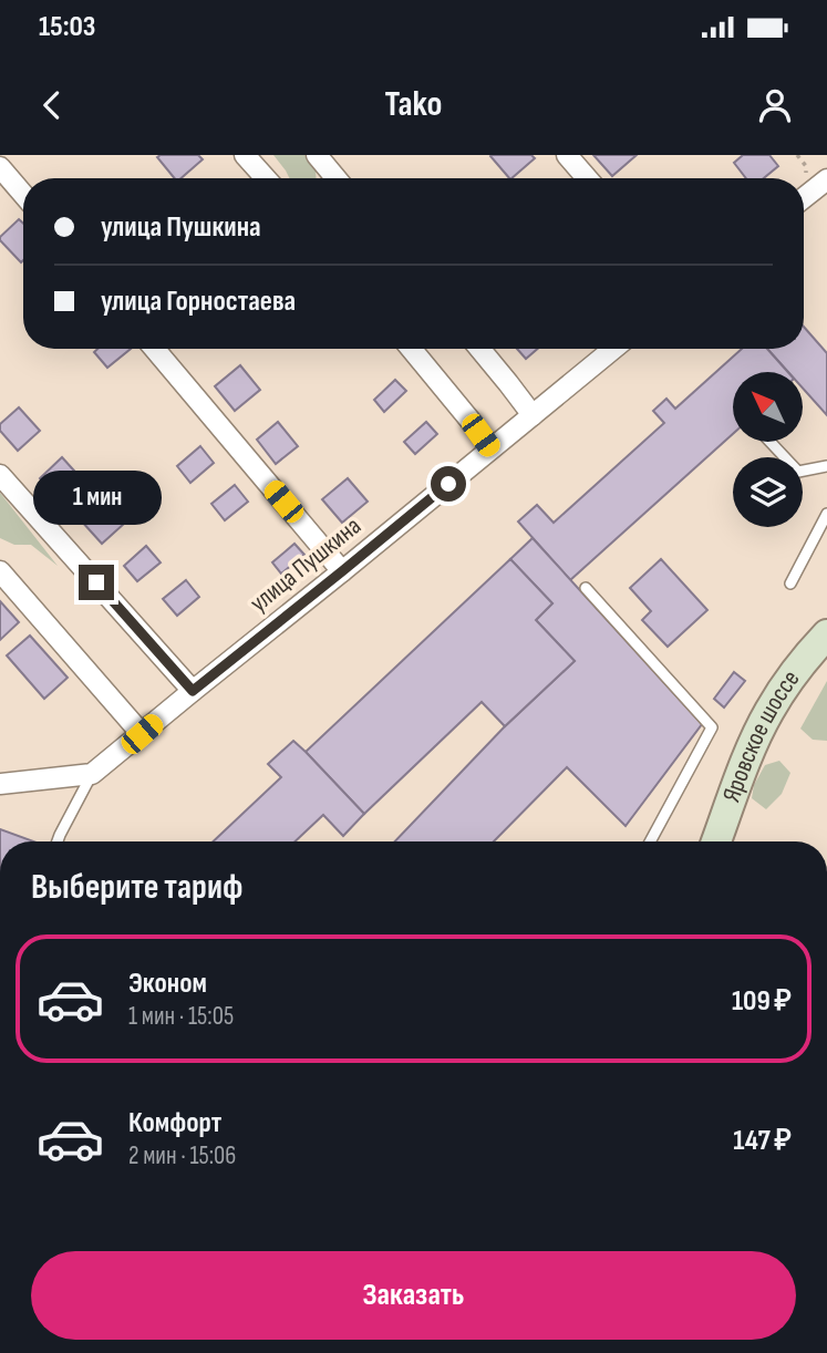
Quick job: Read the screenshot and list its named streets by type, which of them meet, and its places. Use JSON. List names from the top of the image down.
{
  "streets": {
    "main road": ["Яровское шоссе"],
    "street": ["улица Пушкина"]
  },
  "north": "top left",
  "page": {
    "status": "15:03",
    "header": "Tako",
    "banner": ["улица Пушкина", "улица Горностаева"],
    "bubble": "1 мин",
    "heading": "Выберите тариф",
    "list": [
      {
        "name": "Эконом",
        "note": "1 мин · 15:05",
        "value": "109 ₽"
      },
      {
        "name": "Комфорт",
        "note": "2 мин · 15:06",
        "value": "147 ₽"
      }
    ],
    "buttons": "Заказать"
  }
}
